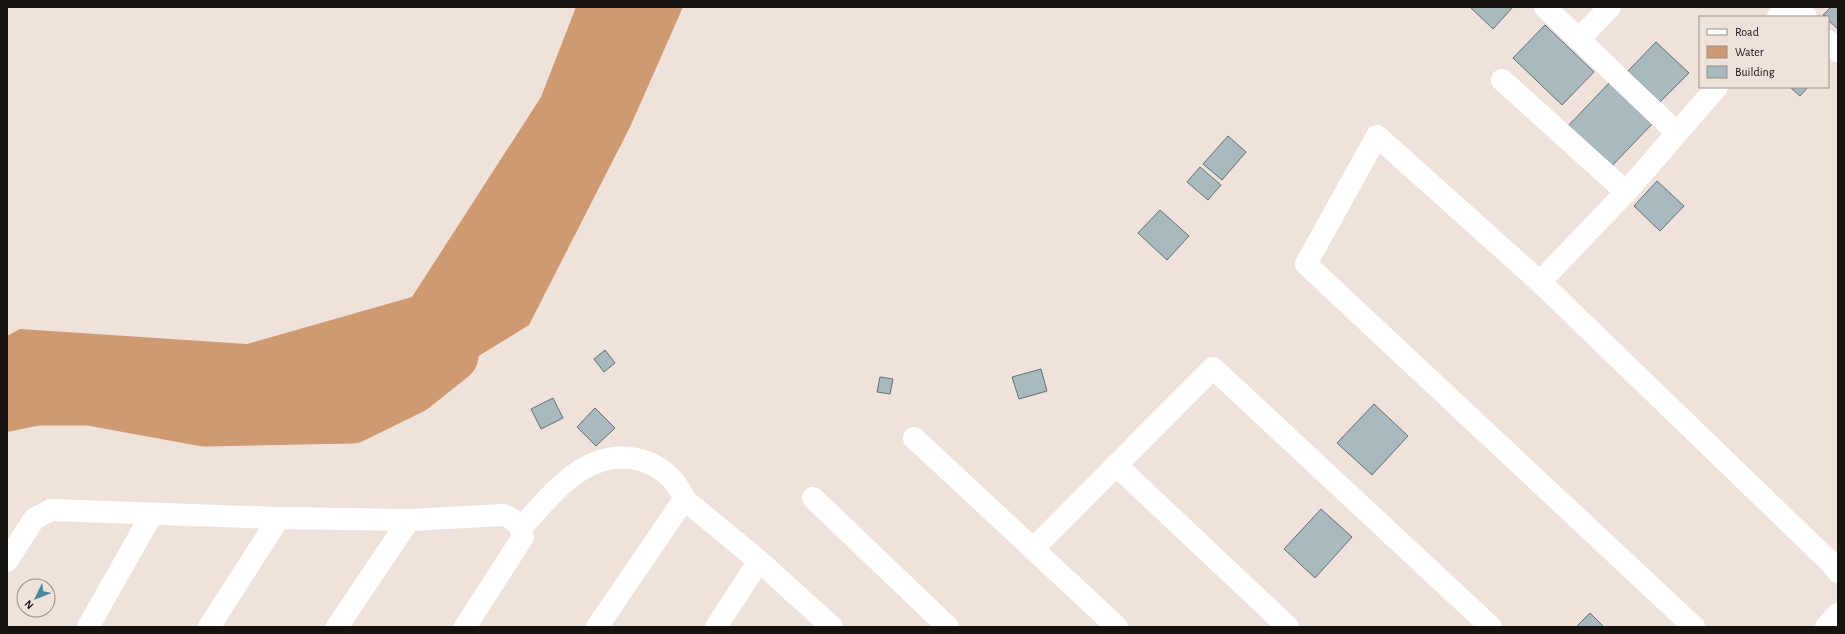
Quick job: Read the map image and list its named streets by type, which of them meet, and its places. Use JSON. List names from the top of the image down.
{
  "legend": ["Road", "Water", "Building"],
  "north": "bottom left"
}
